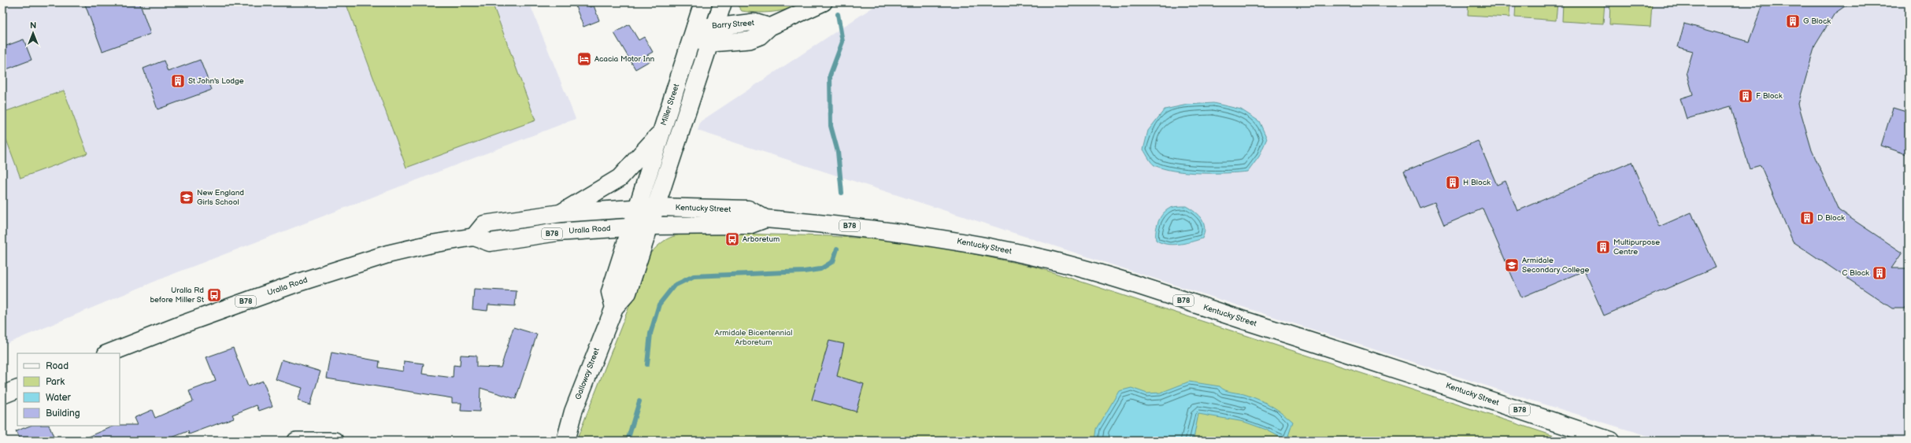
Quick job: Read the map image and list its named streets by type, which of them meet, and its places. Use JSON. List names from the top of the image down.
{
  "streets": {
    "main road": [
      "Miller Street",
      "Kentucky Street",
      "B78",
      "Uralla Road",
      "Galloway Street"
    ],
    "street": ["Barry Street"]
  },
  "crossings": [
    ["Barry Street", "Miller Street"],
    ["Miller Street", "Kentucky Street"],
    ["Miller Street", "B78"],
    ["Kentucky Street", "B78"],
    ["Kentucky Street", "Uralla Road"],
    ["Kentucky Street", "Galloway Street"],
    ["B78", "Uralla Road"],
    ["Uralla Road", "Galloway Street"]
  ],
  "parks": ["Armidale Bicentennial Arboretum"],
  "places": {
    "building": [
      "G Block",
      "St John's Lodge",
      "F Block",
      "H Block",
      "D Block",
      "Multipurpose Centre",
      "C Block"
    ],
    "hotel": ["Acacia Motor Inn"],
    "school or university": ["New England Girls School", "Armidale Secondary College"],
    "bus stop": ["Arboretum", "Uralla Rd before Miller St"]
  },
  "legend": [
    "Road",
    "Park",
    "Water",
    "Building"
  ],
  "north": "top"
}
